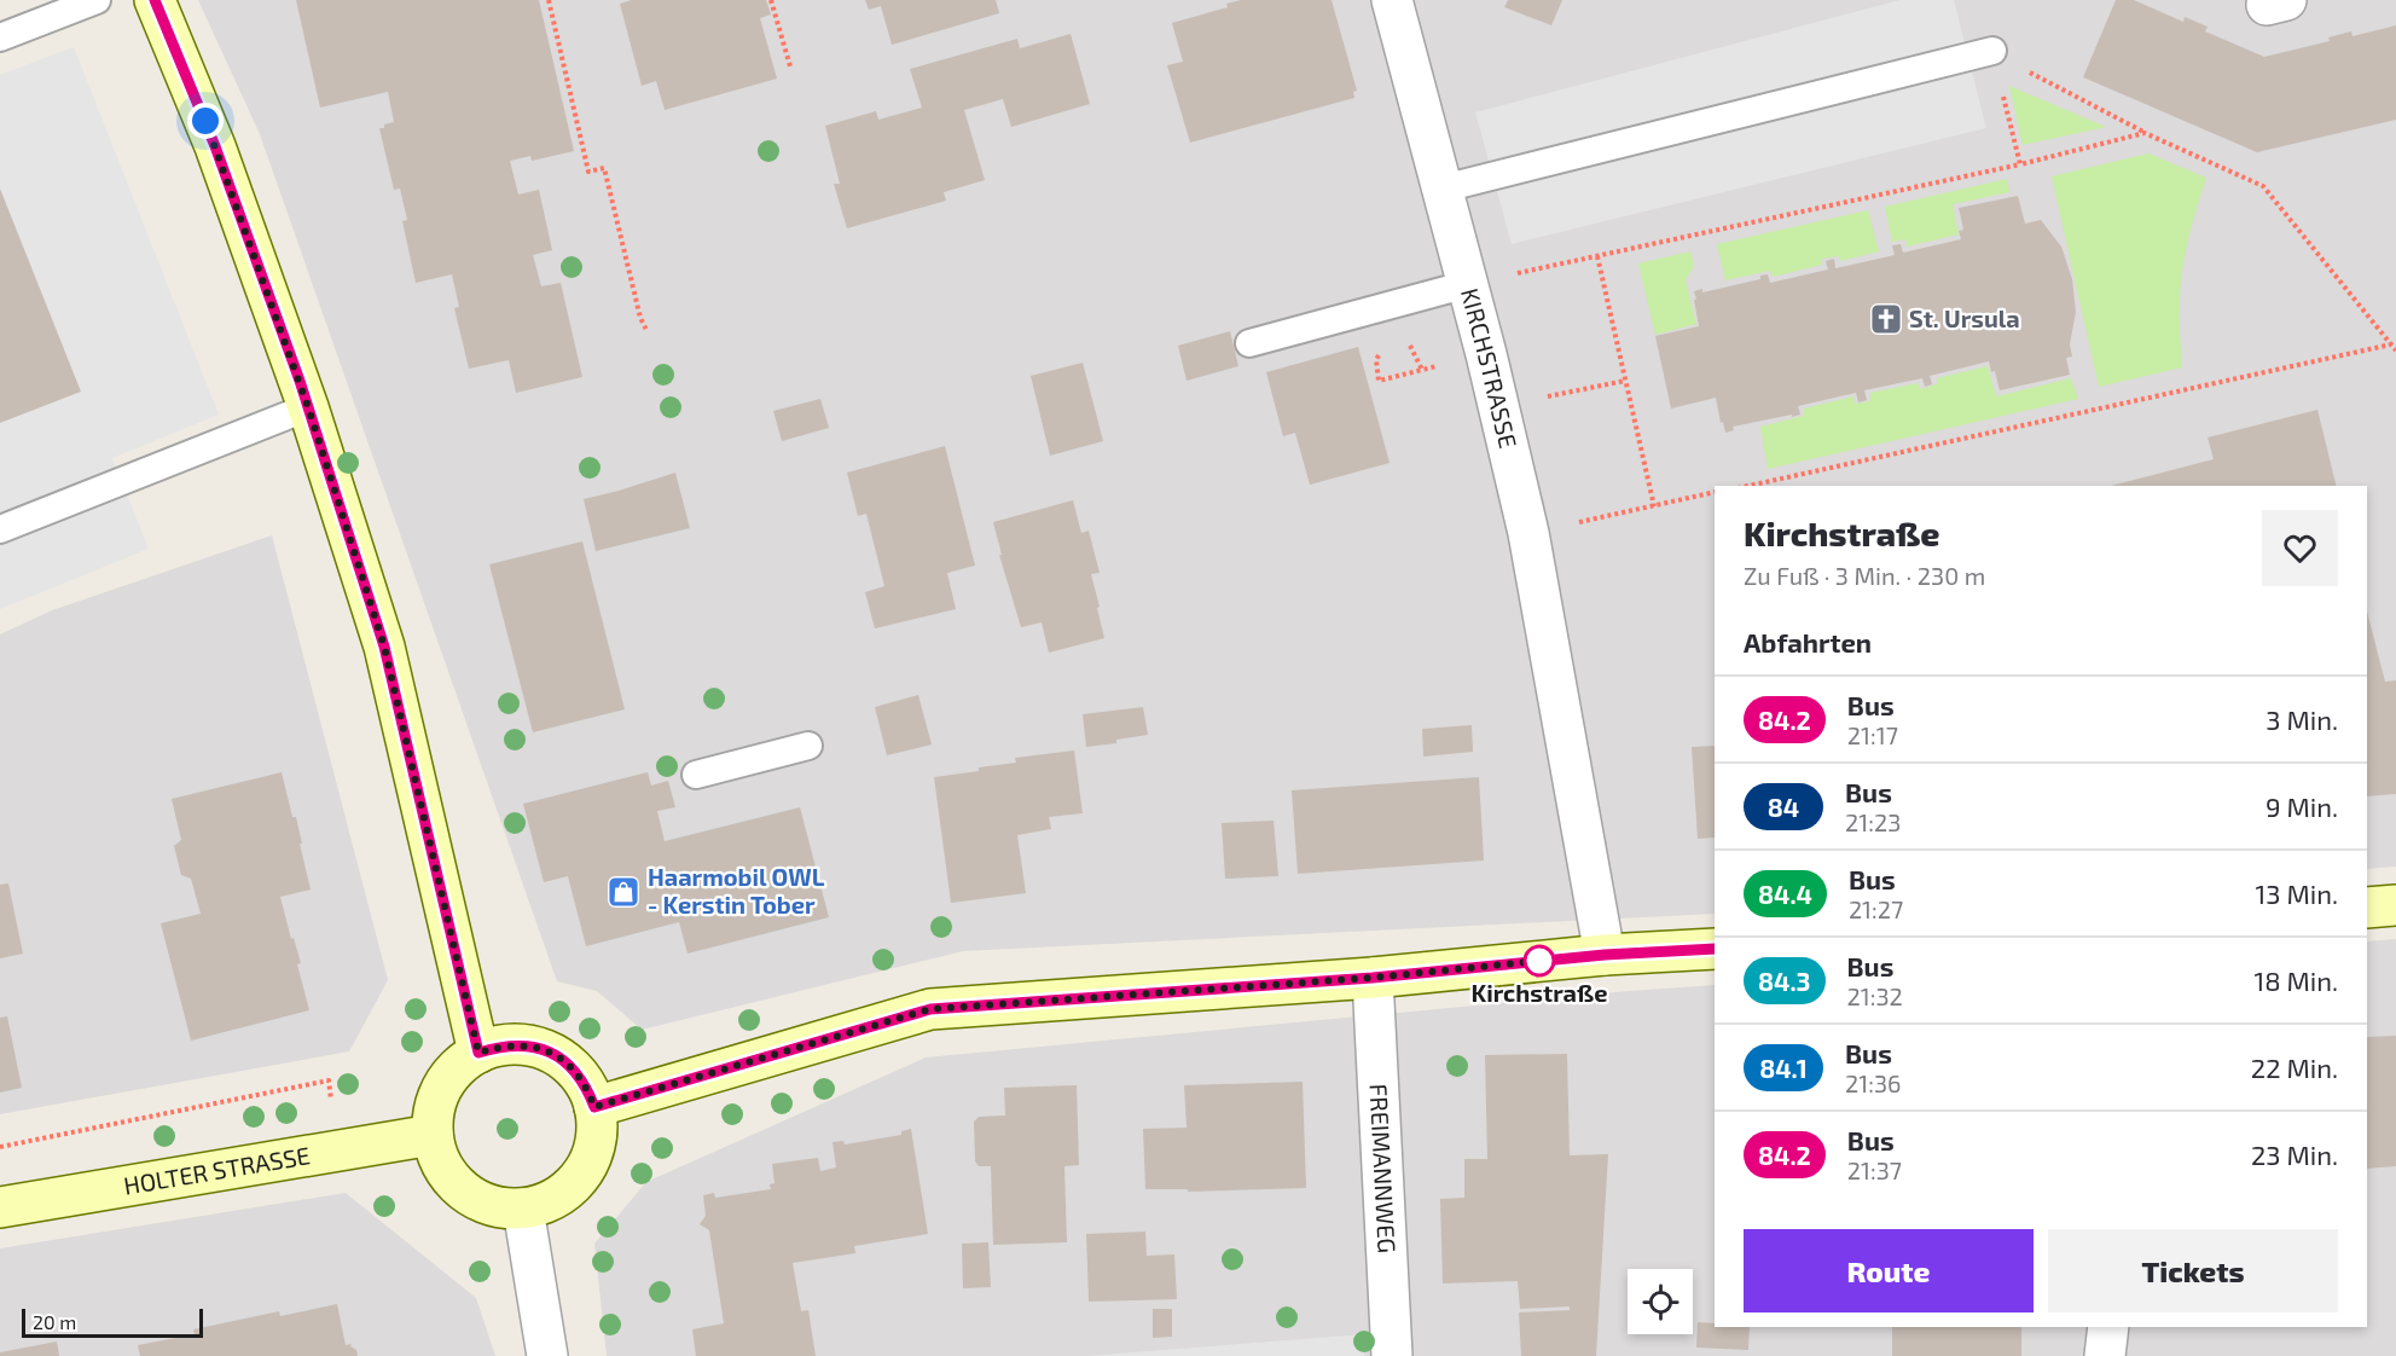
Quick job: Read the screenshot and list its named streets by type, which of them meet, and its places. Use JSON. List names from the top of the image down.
{
  "streets": {
    "street": ["KIRCHSTRASSE", "FREIMANNWEG", "HOLTER STRASSE"]
  },
  "places": {
    "church": ["St. Ursula"],
    "shop": ["Haarmobil OWL - Kerstin Tober"],
    "other": ["Kirchstraße"]
  },
  "lines": ["bus line 84.2"],
  "scale_bar": "20 m",
  "page": {
    "heading": [
      ["Kirchstraße", "Zu Fuß · 3 Min. · 230 m"],
      "Abfahrten"
    ],
    "list": [
      {
        "mark": "84.2",
        "name": "Bus",
        "note": "21:17",
        "value": "3 Min."
      },
      {
        "mark": "84",
        "name": "Bus",
        "note": "21:23",
        "value": "9 Min."
      },
      {
        "mark": "84.4",
        "name": "Bus",
        "note": "21:27",
        "value": "13 Min."
      },
      {
        "mark": "84.3",
        "name": "Bus",
        "note": "21:32",
        "value": "18 Min."
      },
      {
        "mark": "84.1",
        "name": "Bus",
        "note": "21:36",
        "value": "22 Min."
      },
      {
        "mark": "84.2",
        "name": "Bus",
        "note": "21:37",
        "value": "23 Min."
      }
    ],
    "buttons": ["Route", "Tickets"],
    "scale": "20 m"
  }
}
